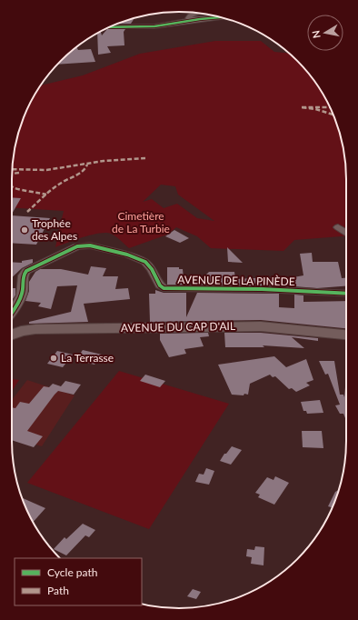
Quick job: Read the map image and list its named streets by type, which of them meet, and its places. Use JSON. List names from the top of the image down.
{
  "streets": {
    "street": ["AVENUE DE LA PINÈDE", "AVENUE DU CAP D'AIL"]
  },
  "parks": ["Cimetière de La Turbie"],
  "places": ["Trophée des Alpes", "La Terrasse"],
  "legend": ["Cycle path", "Path"],
  "north": "left"
}
